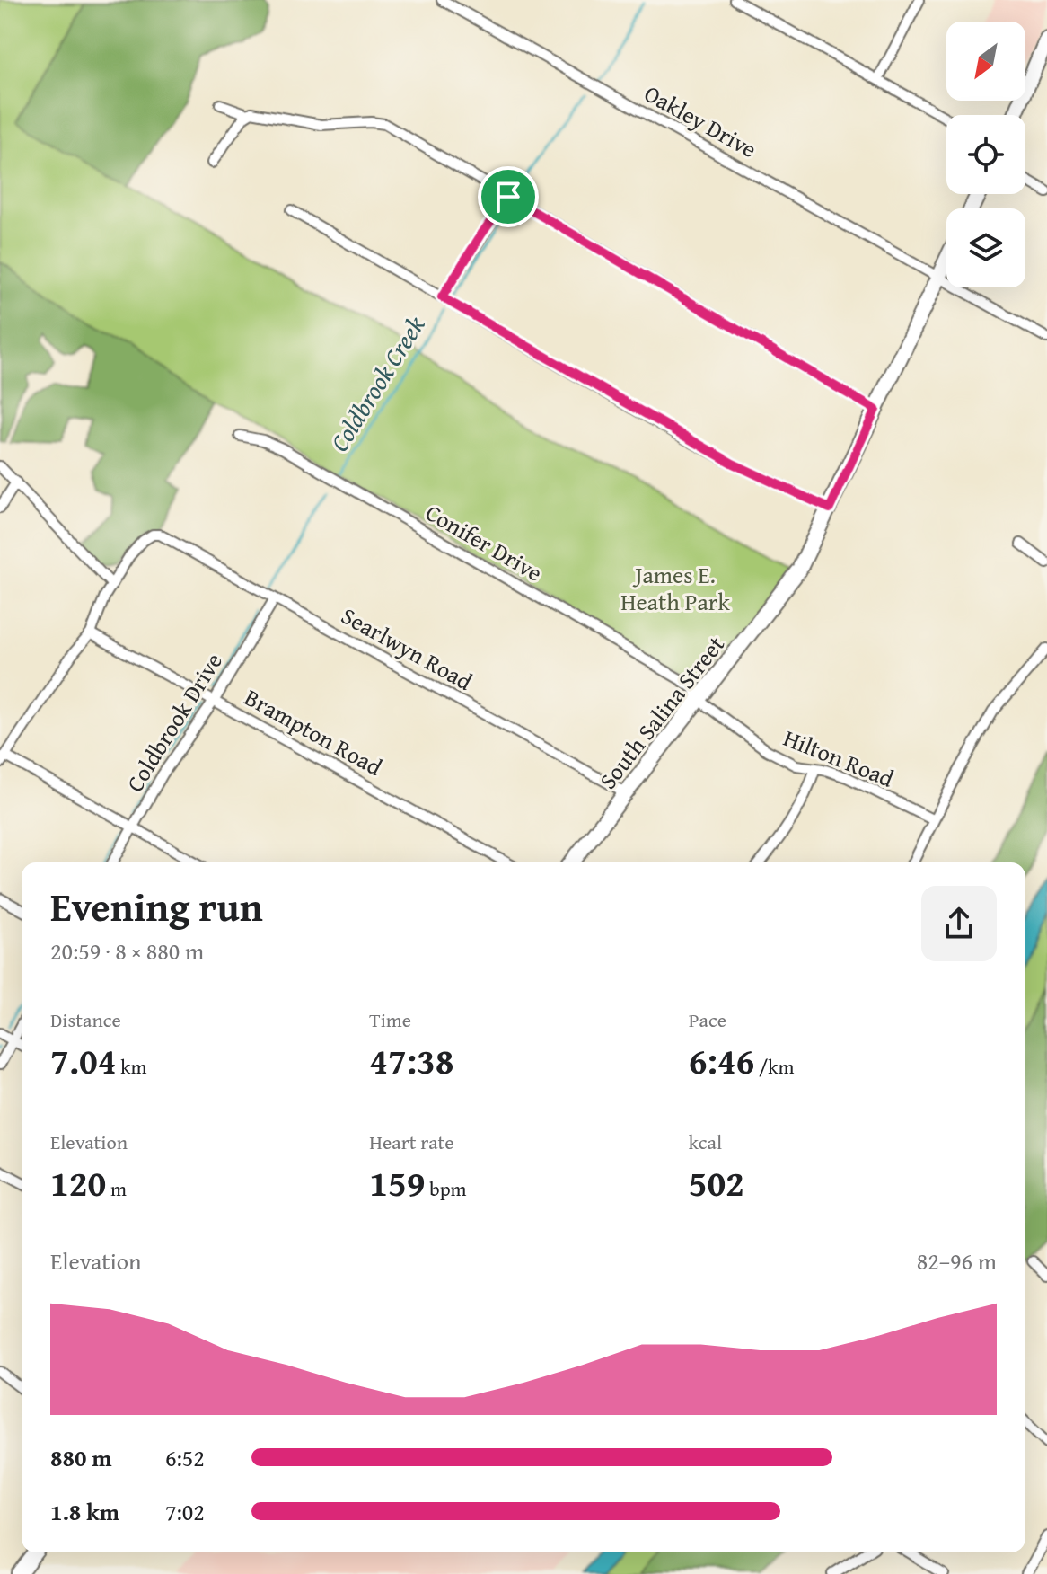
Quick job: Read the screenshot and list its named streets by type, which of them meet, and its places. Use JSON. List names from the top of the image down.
{
  "streets": {
    "main road": ["South Salina Street"],
    "street": [
      "Oakley Drive",
      "Conifer Drive",
      "Searlwyn Road",
      "Coldbrook Drive",
      "Brampton Road",
      "Hilton Road"
    ]
  },
  "crossings": [
    ["Oakley Drive", "South Salina Street"],
    ["Conifer Drive", "South Salina Street"],
    ["Conifer Drive", "Hilton Road"],
    ["Searlwyn Road", "South Salina Street"],
    ["Searlwyn Road", "Coldbrook Drive"],
    ["South Salina Street", "Hilton Road"],
    ["Coldbrook Drive", "Brampton Road"]
  ],
  "water": ["Coldbrook Creek"],
  "parks": ["James E. Heath Park"],
  "north": "bottom left",
  "page": {
    "heading": ["Evening run", "20:59 · 8 × 880 m"],
    "stats": [
      ["Distance", "7.04 km"],
      ["Time", "47:38"],
      ["Pace", "6:46 /km"],
      ["Elevation", "120 m"],
      ["Heart rate", "159 bpm"],
      ["kcal", "502"]
    ],
    "chart": ["Elevation", "82–96 m"],
    "list": [
      {
        "name": "880 m",
        "note": "6:52"
      },
      {
        "name": "1.8 km",
        "note": "7:02"
      }
    ]
  }
}
